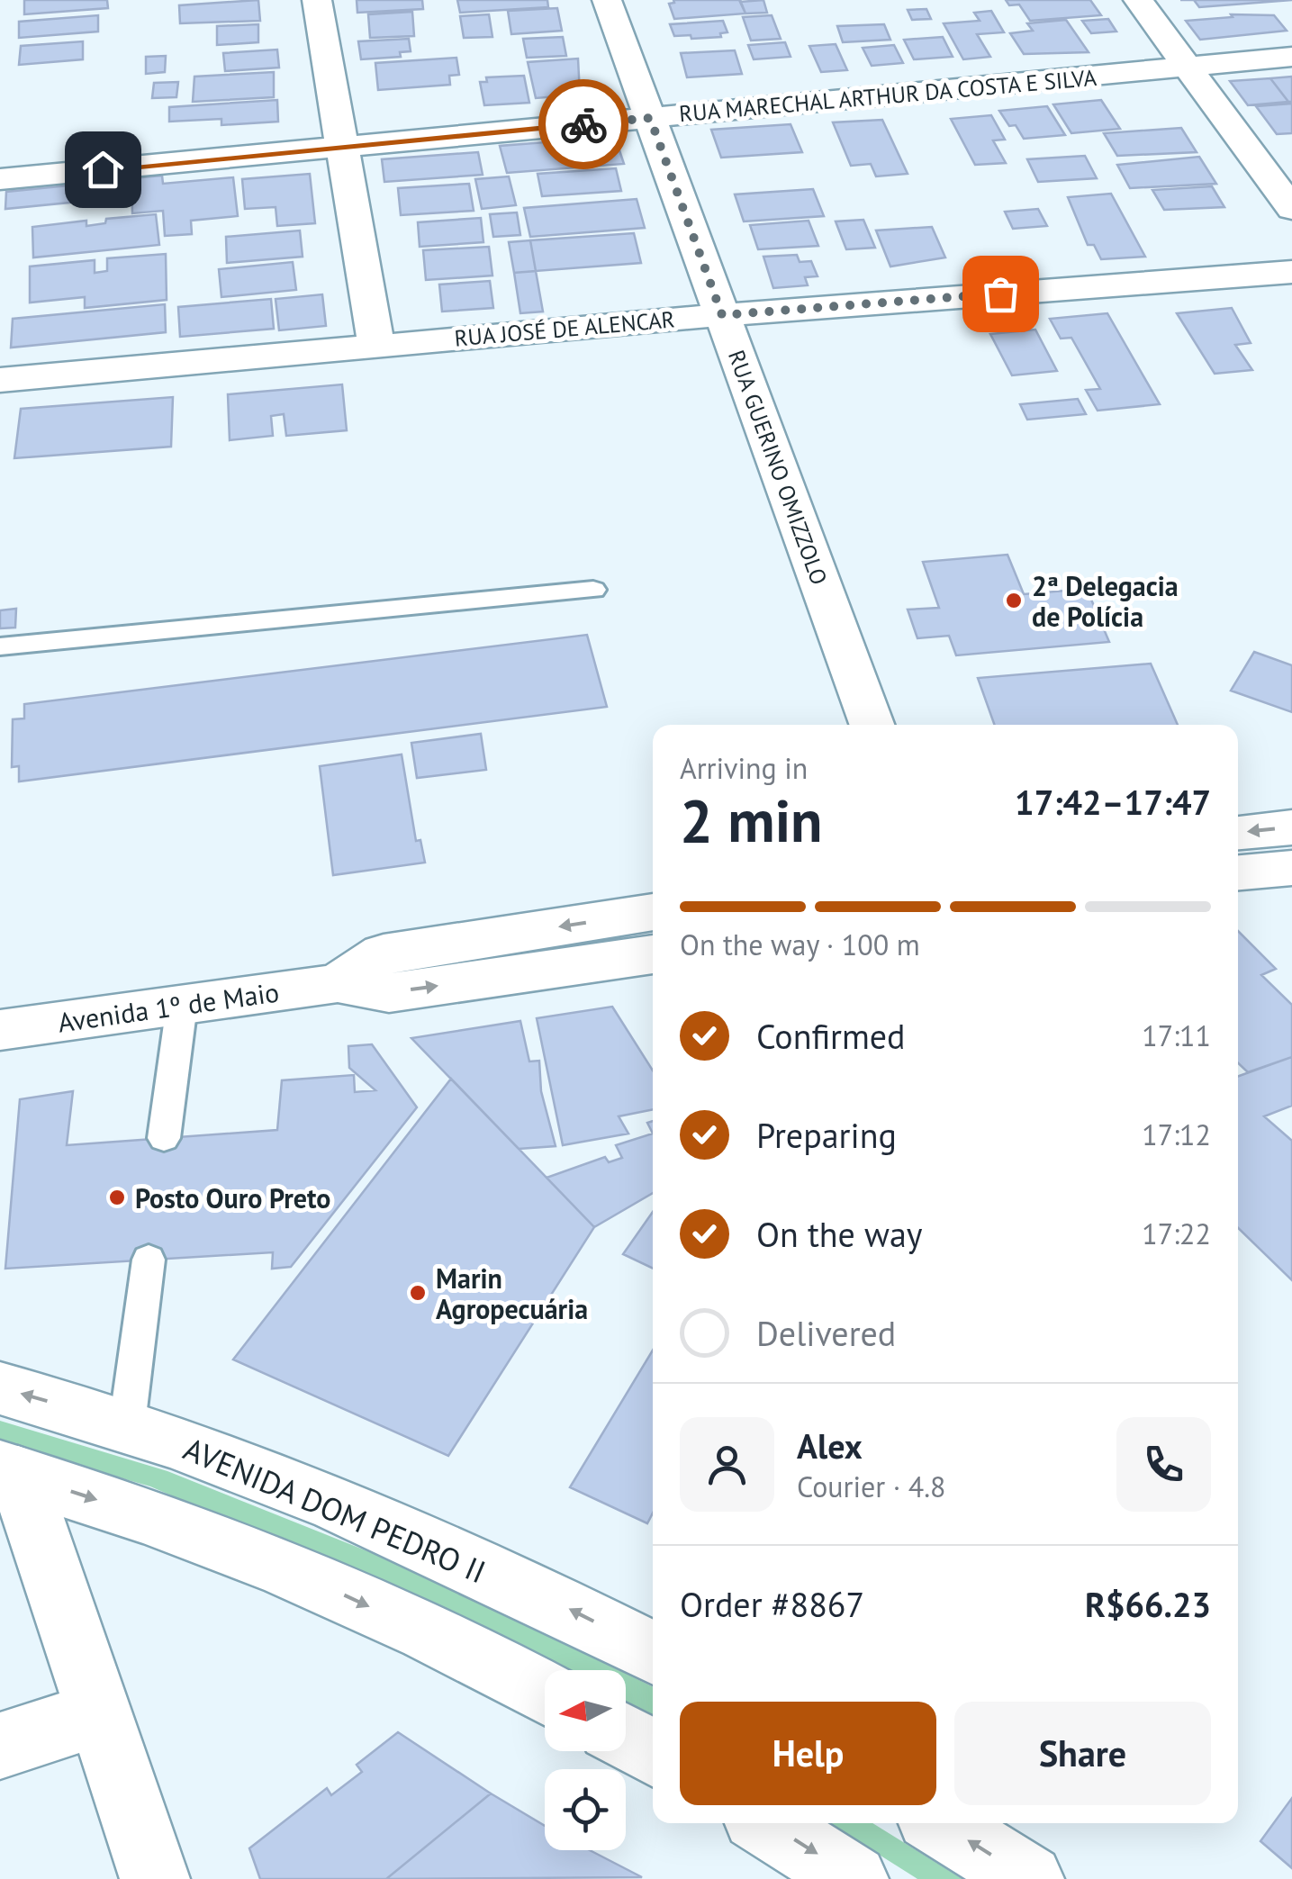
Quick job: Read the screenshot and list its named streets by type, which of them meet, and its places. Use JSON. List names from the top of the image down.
{
  "streets": {
    "street": [
      "RUA MARECHAL ARTHUR DA COSTA E SILVA",
      "RUA JOSÉ DE ALENCAR",
      "RUA GUERINO OMIZZOLO",
      "Avenida 1º de Maio",
      "AVENIDA DOM PEDRO II"
    ]
  },
  "crossings": [
    ["RUA MARECHAL ARTHUR DA COSTA E SILVA", "RUA GUERINO OMIZZOLO"],
    ["RUA JOSÉ DE ALENCAR", "RUA GUERINO OMIZZOLO"]
  ],
  "places": ["2ª Delegacia de Polícia", "Posto Ouro Preto", "Marin Agropecuária"],
  "north": "left",
  "page": {
    "heading": ["2 min", "Arriving in", "17:42–17:47"],
    "panel": [
      "Alex",
      "Courier · 4.8",
      "Order #8867",
      "R$66.23"
    ],
    "bar": "On the way · 100 m",
    "list": [
      ["Confirmed", "17:11"],
      ["Preparing", "17:12"],
      ["On the way", "17:22"],
      "Delivered"
    ],
    "buttons": ["Help", "Share"]
  }
}
